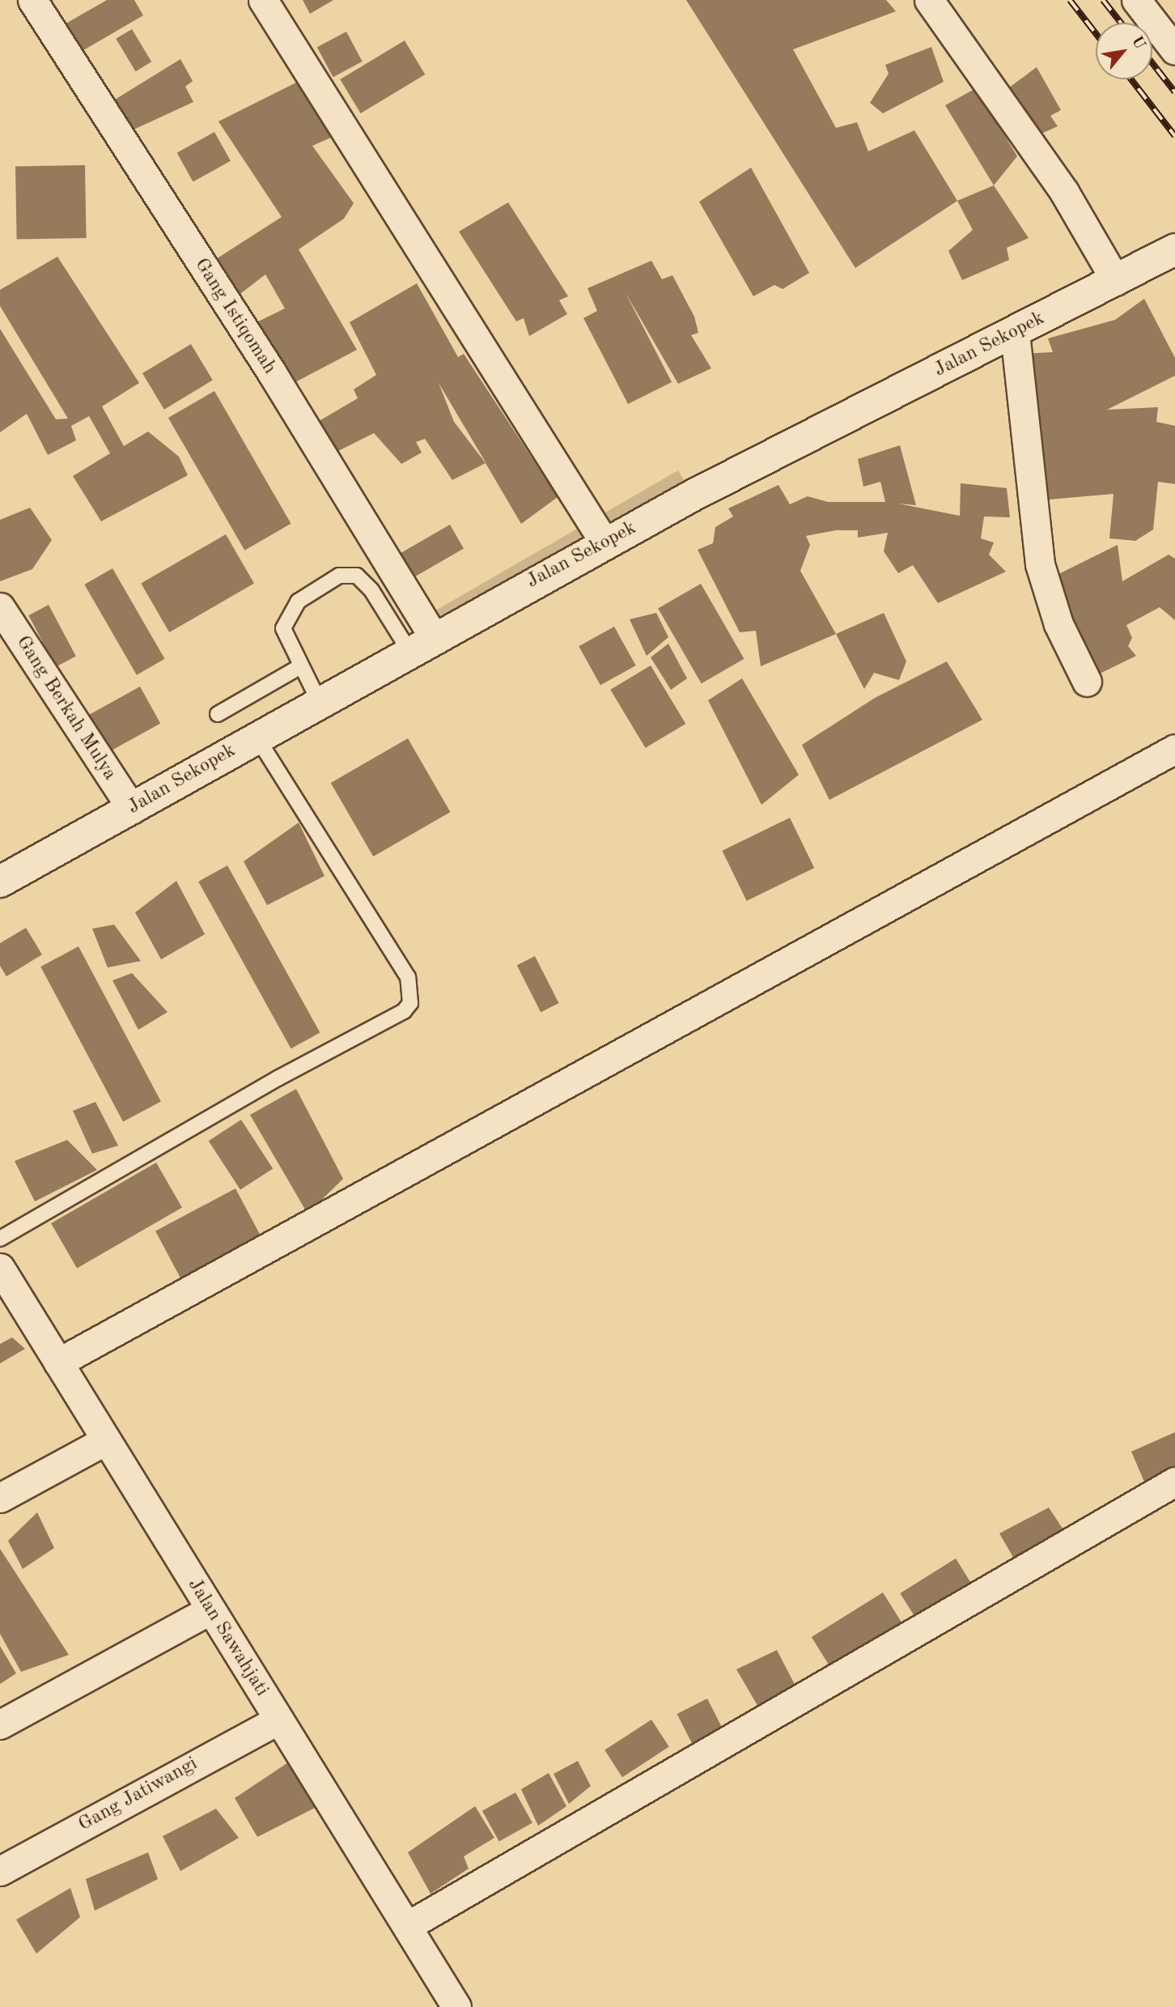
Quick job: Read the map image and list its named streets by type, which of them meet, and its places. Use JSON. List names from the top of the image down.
{
  "streets": {
    "street": [
      "Gang Istiqomah",
      "Jalan Sekopek",
      "Gang Berkah Mulya",
      "Jalan Sawahjati",
      "Gang Jatiwangi"
    ]
  },
  "crossings": [
    ["Gang Istiqomah", "Jalan Sekopek"],
    ["Jalan Sekopek", "Gang Berkah Mulya"],
    ["Jalan Sawahjati", "Gang Jatiwangi"]
  ],
  "north": "top right"
}
